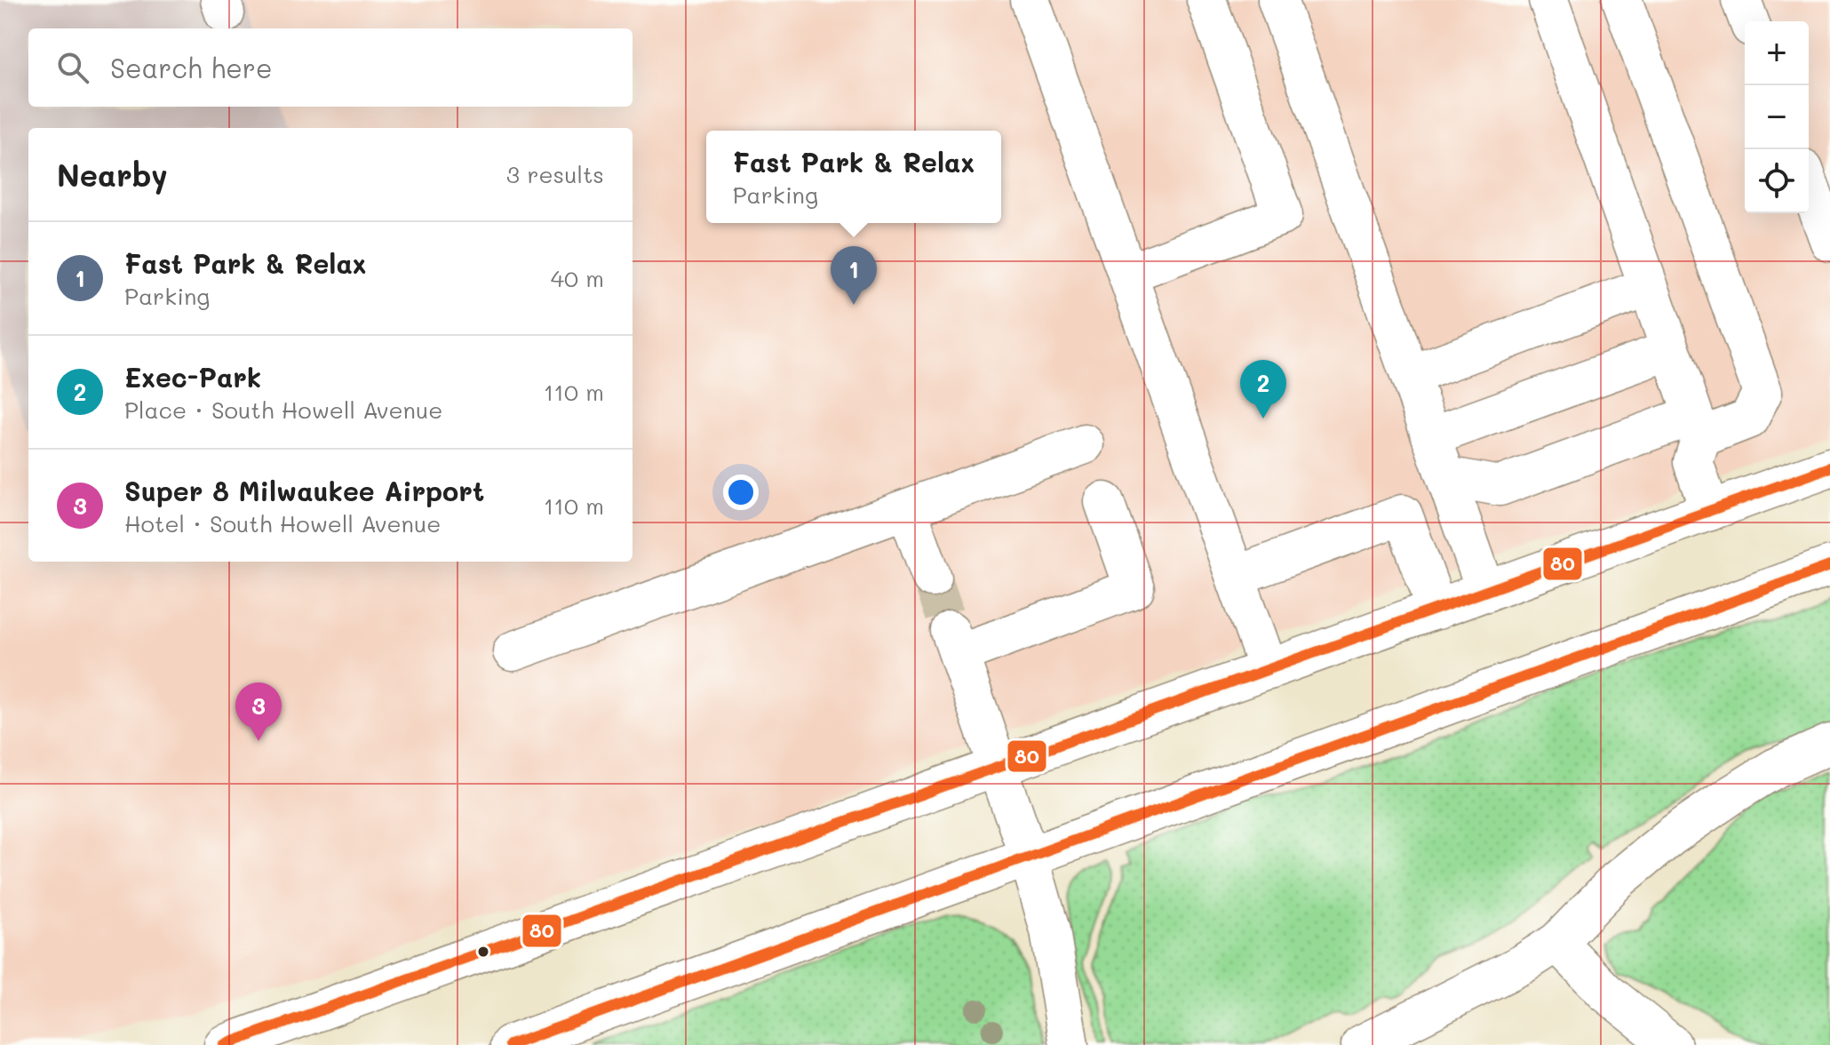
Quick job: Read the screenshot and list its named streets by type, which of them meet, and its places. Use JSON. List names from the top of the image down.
{
  "lines": ["transit line 80"],
  "page": {
    "map_buttons": ["+", "−"],
    "search": "Search here",
    "heading": ["Nearby", "3 results"],
    "popup": ["Fast Park & Relax", "Parking"],
    "list": [
      {
        "mark": "1",
        "name": "Fast Park & Relax",
        "note": "Parking",
        "value": "40 m"
      },
      {
        "mark": "2",
        "name": "Exec-Park",
        "note": "Place · South Howell Avenue",
        "value": "110 m"
      },
      {
        "mark": "3",
        "name": "Super 8 Milwaukee Airport",
        "note": "Hotel · South Howell Avenue",
        "value": "110 m"
      }
    ],
    "pins": ["1", "2", "3"]
  }
}
